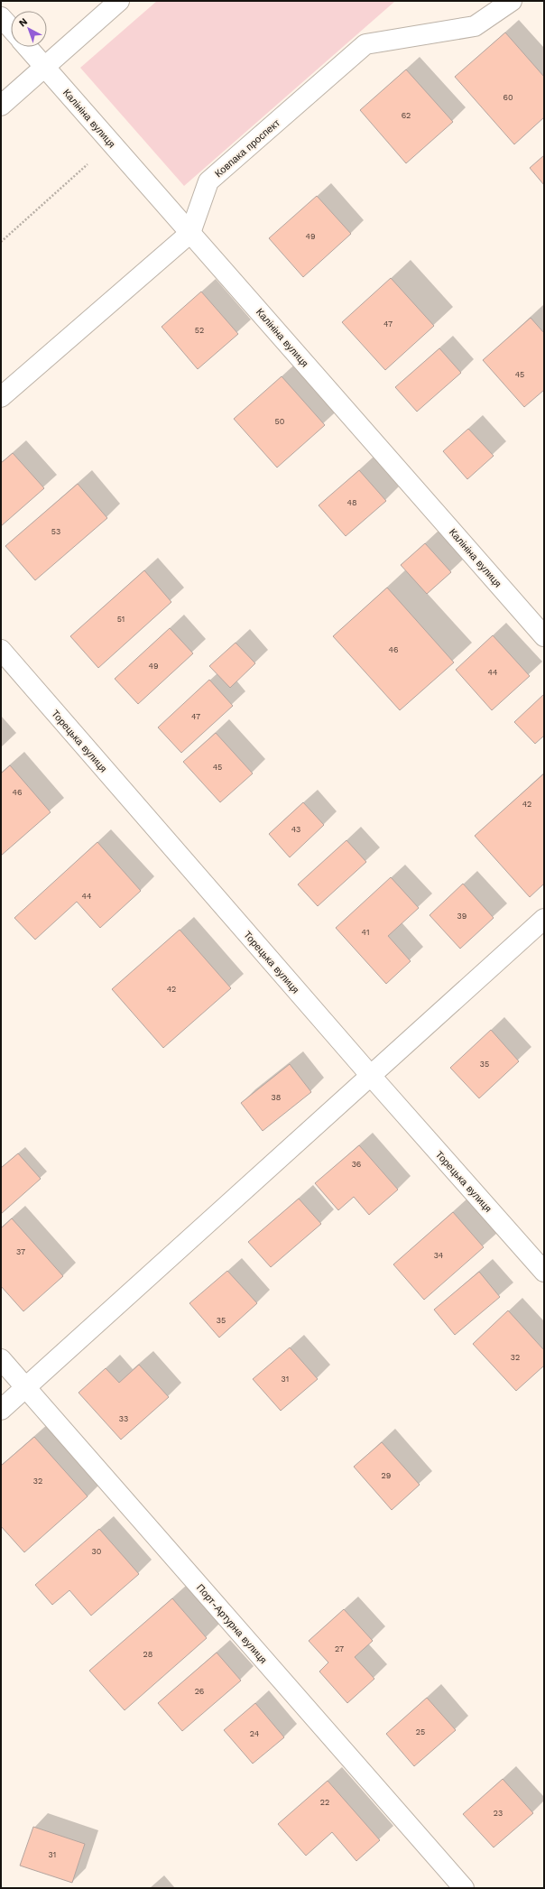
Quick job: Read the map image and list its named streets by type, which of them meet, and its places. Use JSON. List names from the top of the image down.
{
  "streets": {
    "street": [
      "Калініна вулиця",
      "Ковпака проспект",
      "Торецька вулиця",
      "Порт-Артурна вулиця"
    ]
  },
  "crossings": [
    ["Калініна вулиця", "Ковпака проспект"]
  ],
  "house_numbers": [
    "60",
    "62",
    "49",
    "47",
    "52",
    "45",
    "50",
    "48",
    "53",
    "51",
    "46",
    "49",
    "44",
    "47",
    "45",
    "46",
    "42",
    "43",
    "44",
    "39",
    "41",
    "42",
    "35",
    "38",
    "36",
    "37",
    "34",
    "35",
    "32",
    "31",
    "33",
    "29",
    "32",
    "30",
    "27",
    "28",
    "26",
    "25",
    "24",
    "22",
    "23",
    "31"
  ],
  "north": "top left"
}
